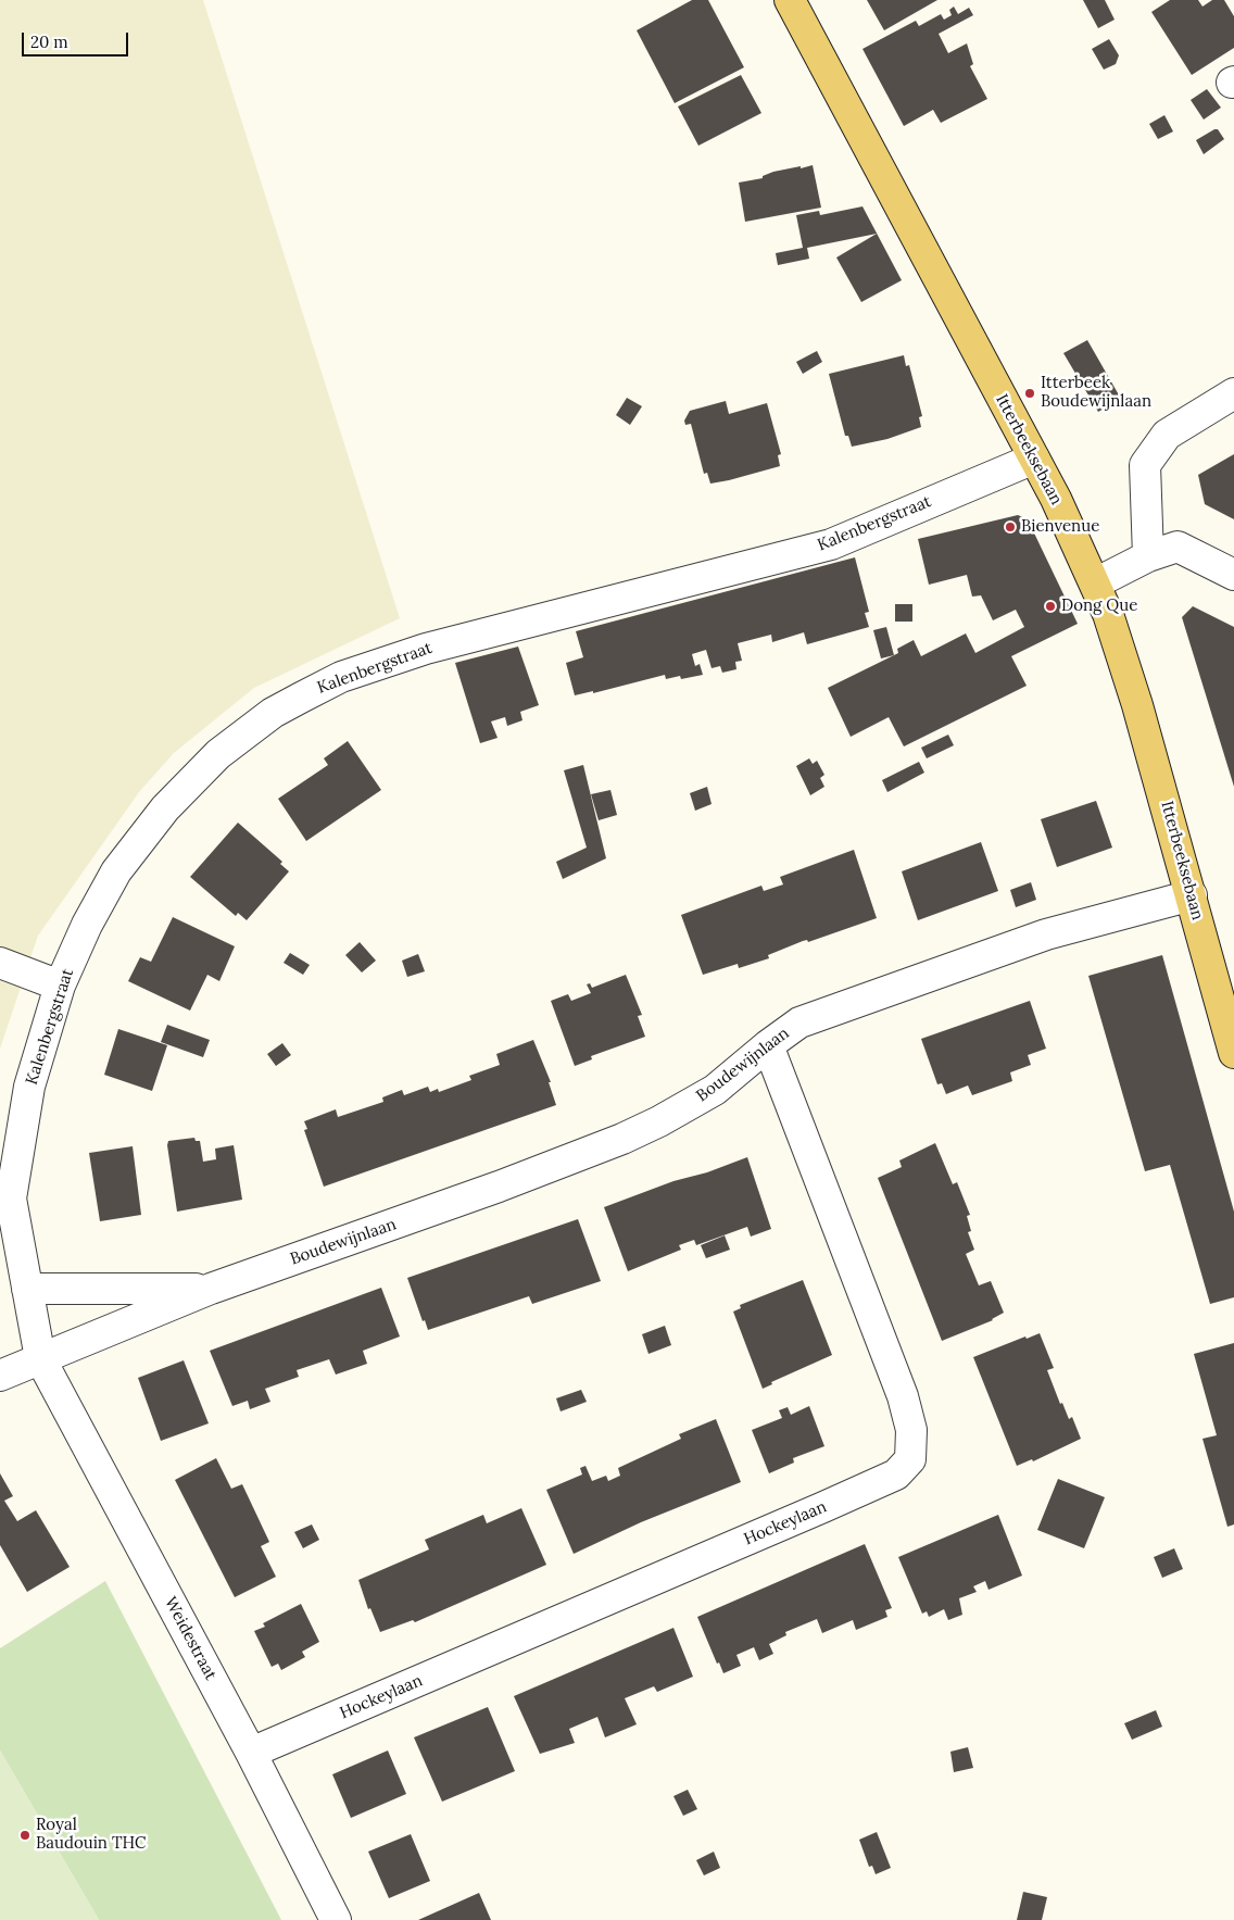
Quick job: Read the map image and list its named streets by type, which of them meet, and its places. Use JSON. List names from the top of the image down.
{
  "streets": {
    "main road": ["Itterbeeksebaan"],
    "street": [
      "Kalenbergstraat",
      "Boudewijnlaan",
      "Hockeylaan",
      "Weidestraat"
    ]
  },
  "crossings": [
    ["Itterbeeksebaan", "Kalenbergstraat"],
    ["Itterbeeksebaan", "Boudewijnlaan"],
    ["Kalenbergstraat", "Boudewijnlaan"],
    ["Kalenbergstraat", "Weidestraat"],
    ["Boudewijnlaan", "Hockeylaan"],
    ["Boudewijnlaan", "Weidestraat"],
    ["Hockeylaan", "Weidestraat"]
  ],
  "places": [
    "Itterbeek Boudewijnlaan",
    "Bienvenue",
    "Dong Que",
    "Royal Baudouin THC"
  ],
  "scale_bar": "20 m"
}
